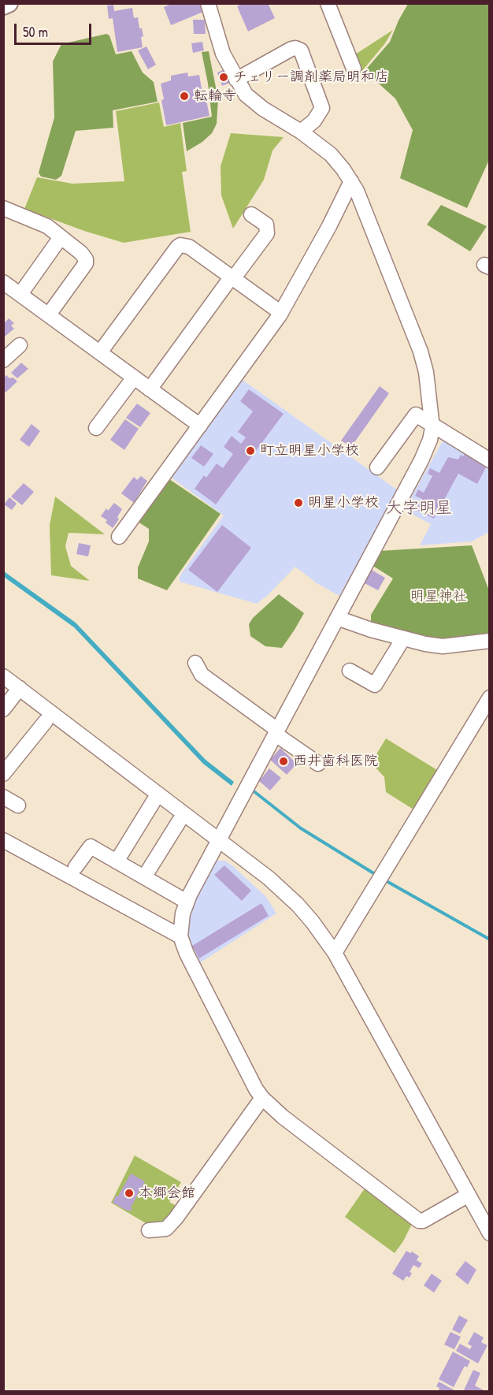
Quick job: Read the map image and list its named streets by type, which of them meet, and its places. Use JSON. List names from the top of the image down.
{
  "districts": ["大字明星"],
  "parks": ["明星神社"],
  "places": [
    "チェリー調剤薬局明和店",
    "転輪寺",
    "町立明星小学校",
    "明星小学校",
    "西井歯科医院",
    "本郷会館"
  ],
  "scale_bar": "50 m"
}
